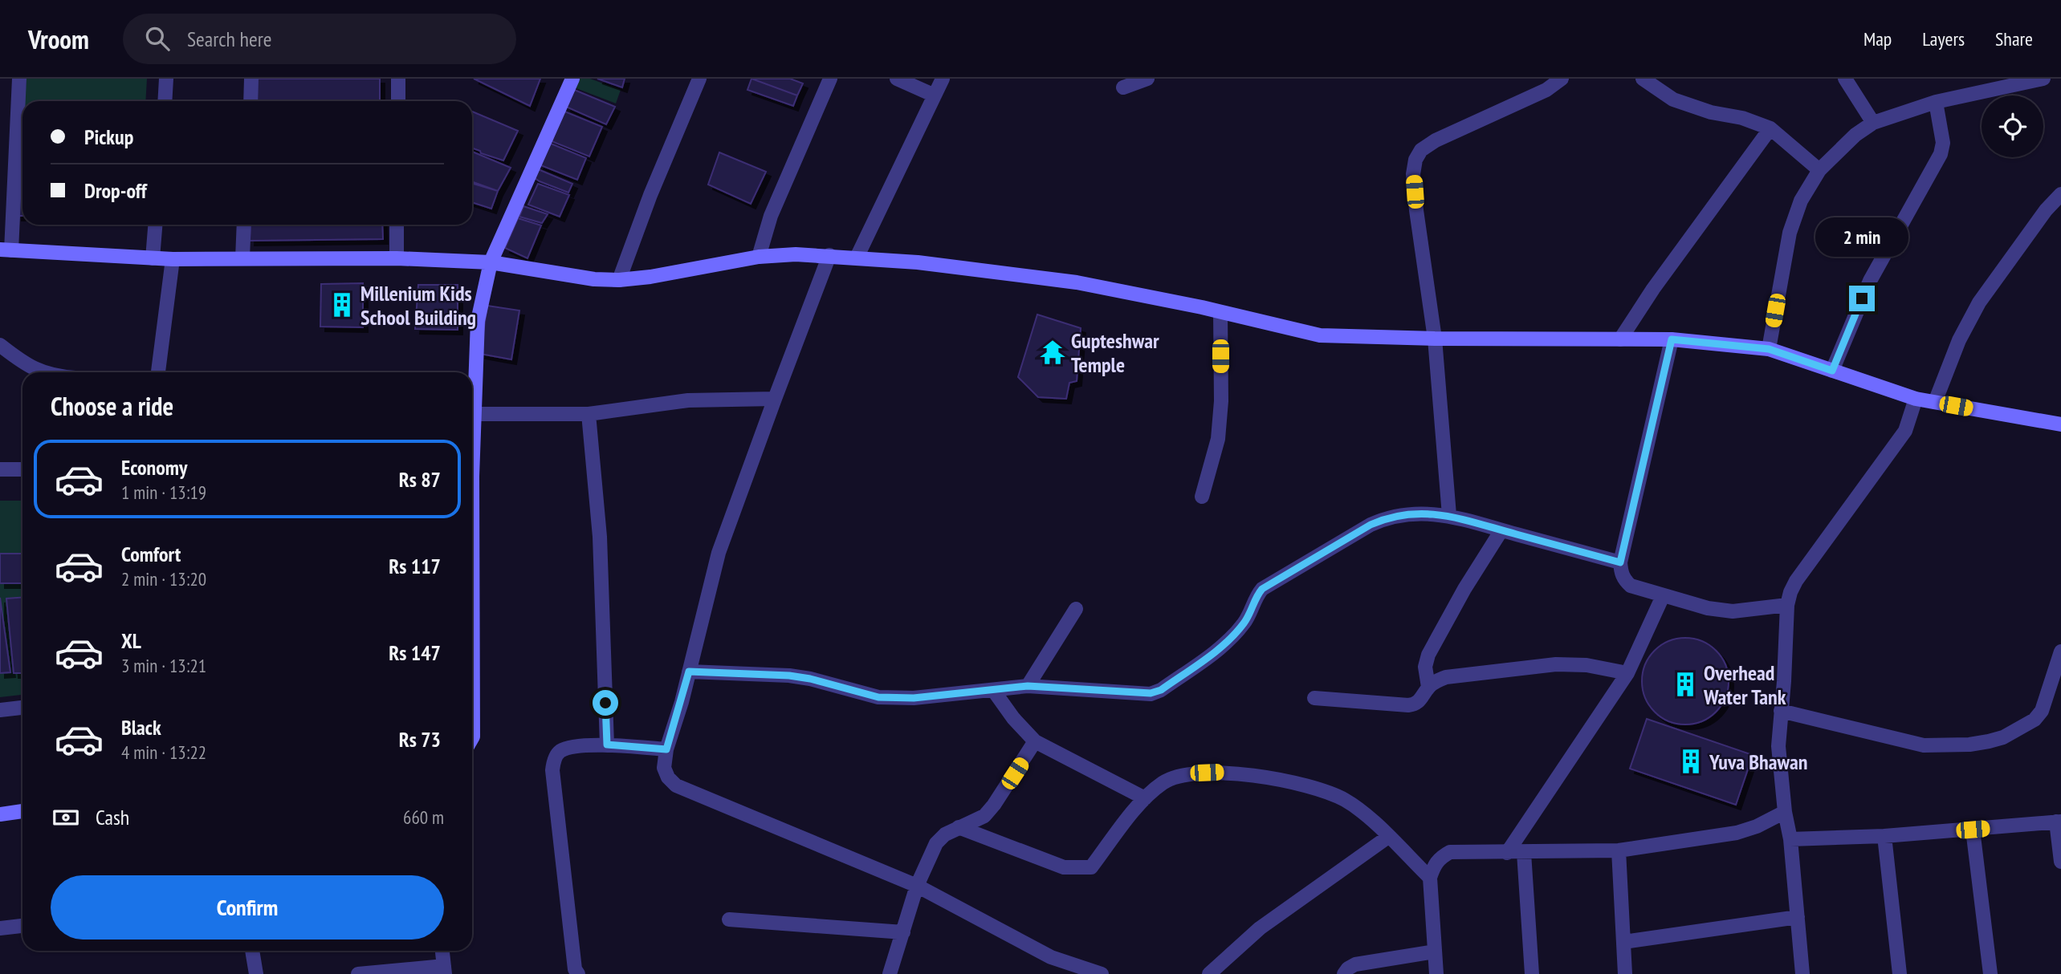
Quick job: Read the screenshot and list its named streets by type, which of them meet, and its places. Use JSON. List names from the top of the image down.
{
  "places": {
    "building": ["Millenium Kids School Building", "Overhead Water Tank", "Yuva Bhawan"],
    "temple": ["Gupteshwar Temple"]
  },
  "page": {
    "header": "Vroom",
    "search": "Search here",
    "nav": ["Map", "Layers", "Share"],
    "banner": ["Pickup", "Drop-off"],
    "bubble": "2 min",
    "heading": "Choose a ride",
    "list": [
      {
        "name": "Economy",
        "note": "1 min · 13:19",
        "value": "Rs 87"
      },
      {
        "name": "Comfort",
        "note": "2 min · 13:20",
        "value": "Rs 117"
      },
      {
        "name": "XL",
        "note": "3 min · 13:21",
        "value": "Rs 147"
      },
      {
        "name": "Black",
        "note": "4 min · 13:22",
        "value": "Rs 73"
      }
    ],
    "pay": ["Cash", "660 m"],
    "buttons": "Confirm"
  }
}
